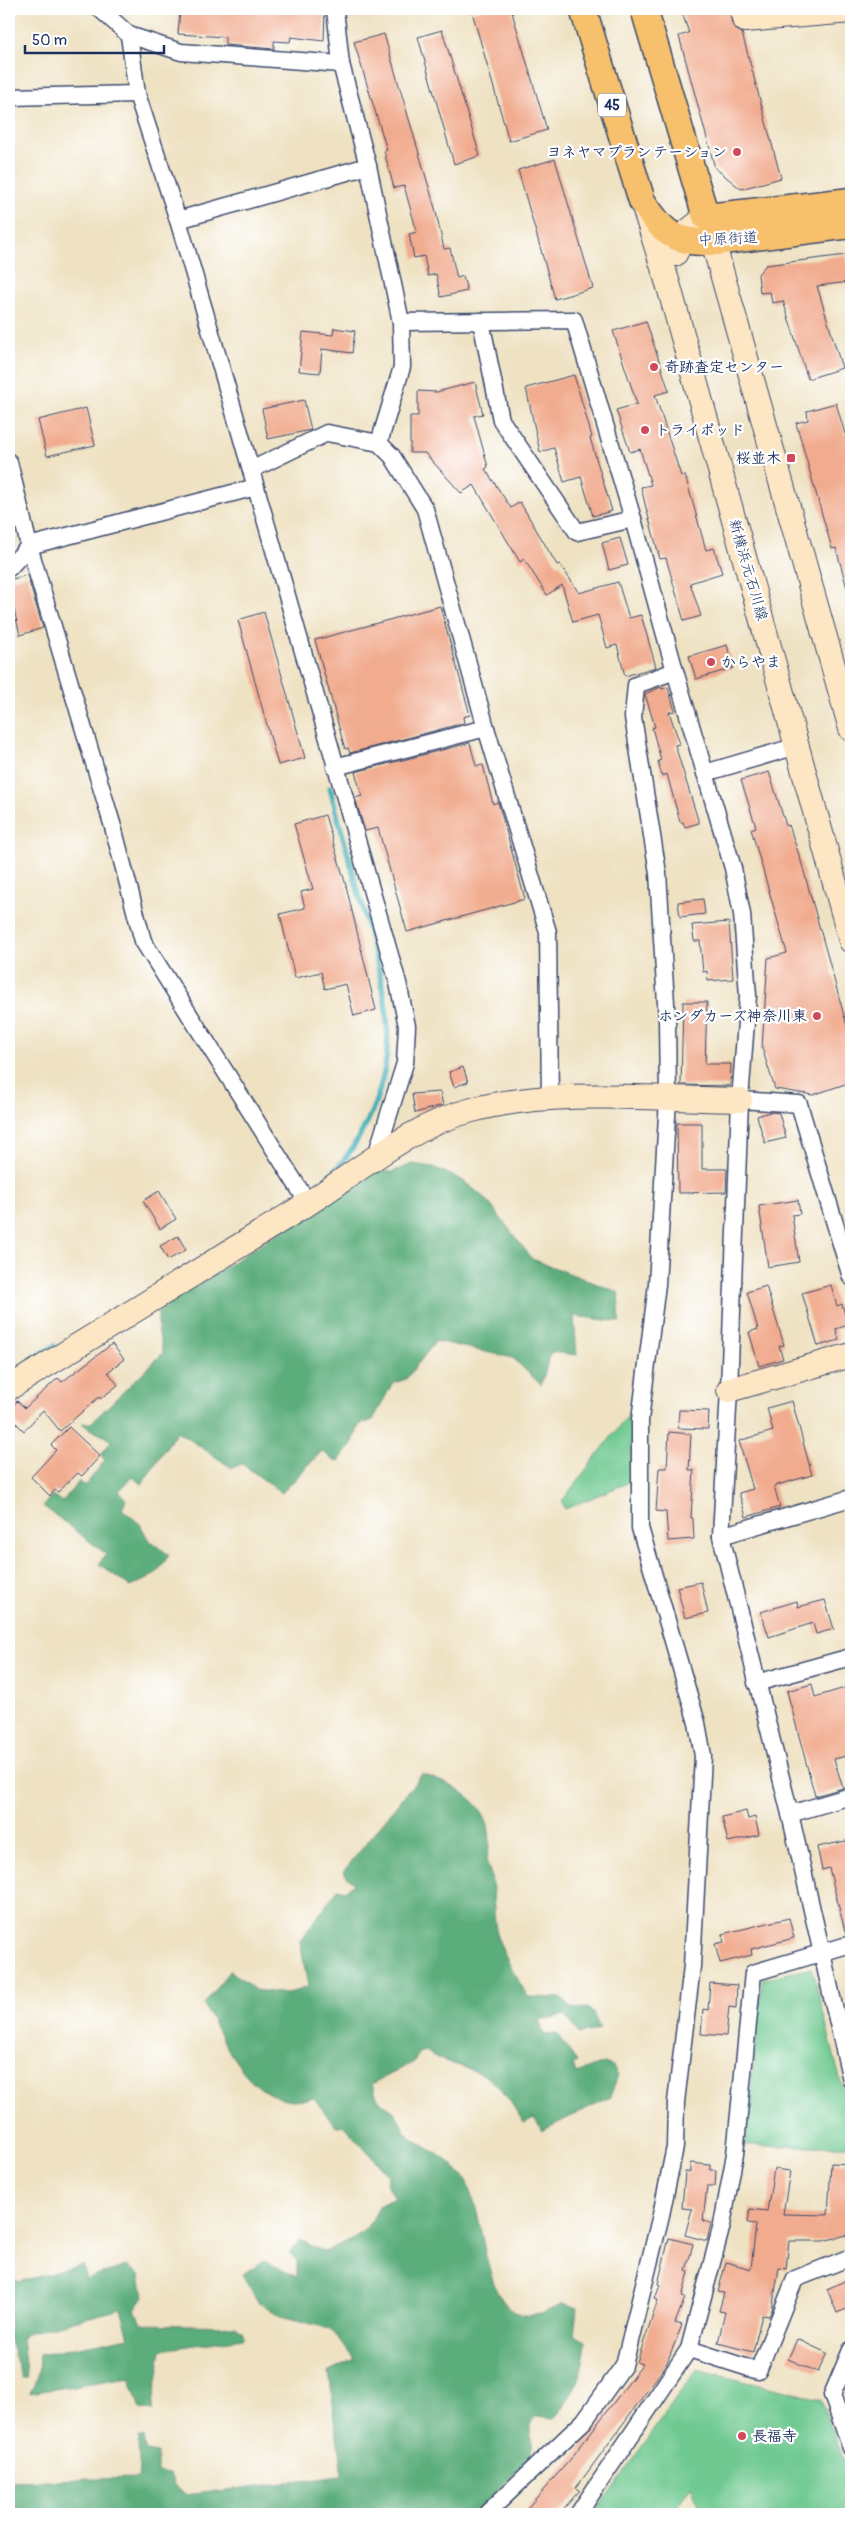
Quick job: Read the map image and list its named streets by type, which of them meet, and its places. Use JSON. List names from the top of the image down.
{
  "streets": {
    "main road": ["45", "中原街道"],
    "street": ["新横浜元石川線"]
  },
  "crossings": [
    ["中原街道", "新横浜元石川線"]
  ],
  "places": {
    "other": [
      "ヨネヤマプランテーション",
      "奇跡査定センター",
      "トライポッド",
      "からやま",
      "ホンダカーズ神奈川東",
      "長福寺"
    ],
    "transit": ["桜並木"]
  },
  "scale_bar": "50 m"
}
